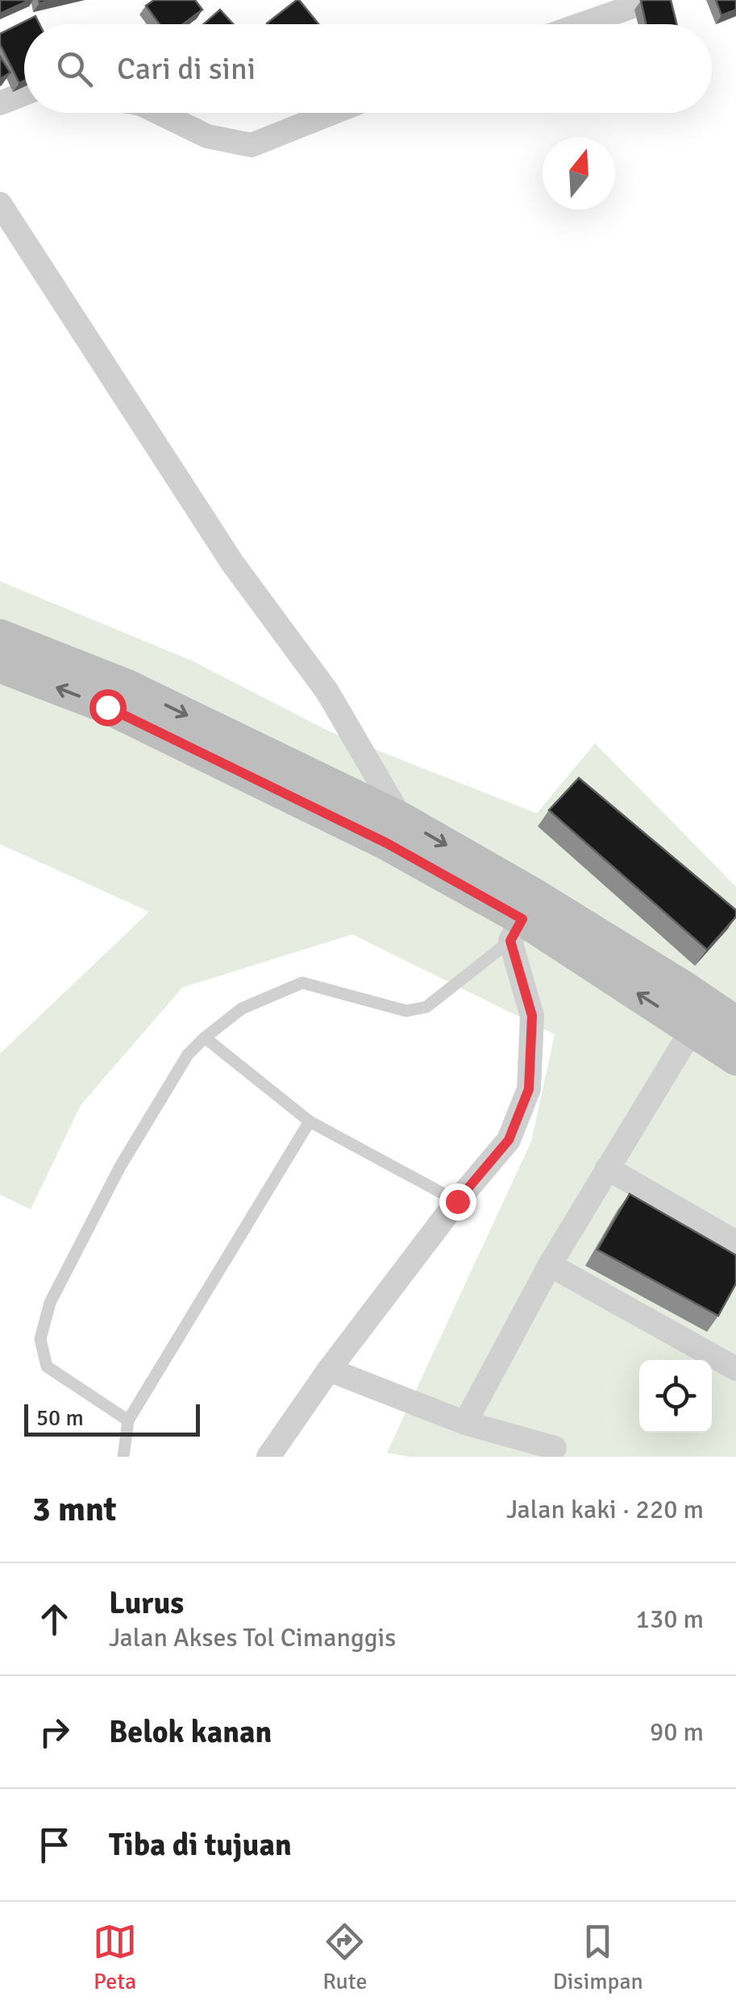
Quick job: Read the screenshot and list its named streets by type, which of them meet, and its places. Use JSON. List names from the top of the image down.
{
  "scale_bar": "50 m",
  "north": "top",
  "page": {
    "search": "Cari di sini",
    "scale": "50 m",
    "heading": ["3 mnt", "Jalan kaki · 220 m"],
    "list": [
      ["Lurus", "Jalan Akses Tol Cimanggis", "130 m"],
      ["Belok kanan", "90 m"],
      "Tiba di tujuan"
    ],
    "nav": ["Peta", "Rute", "Disimpan"]
  }
}
